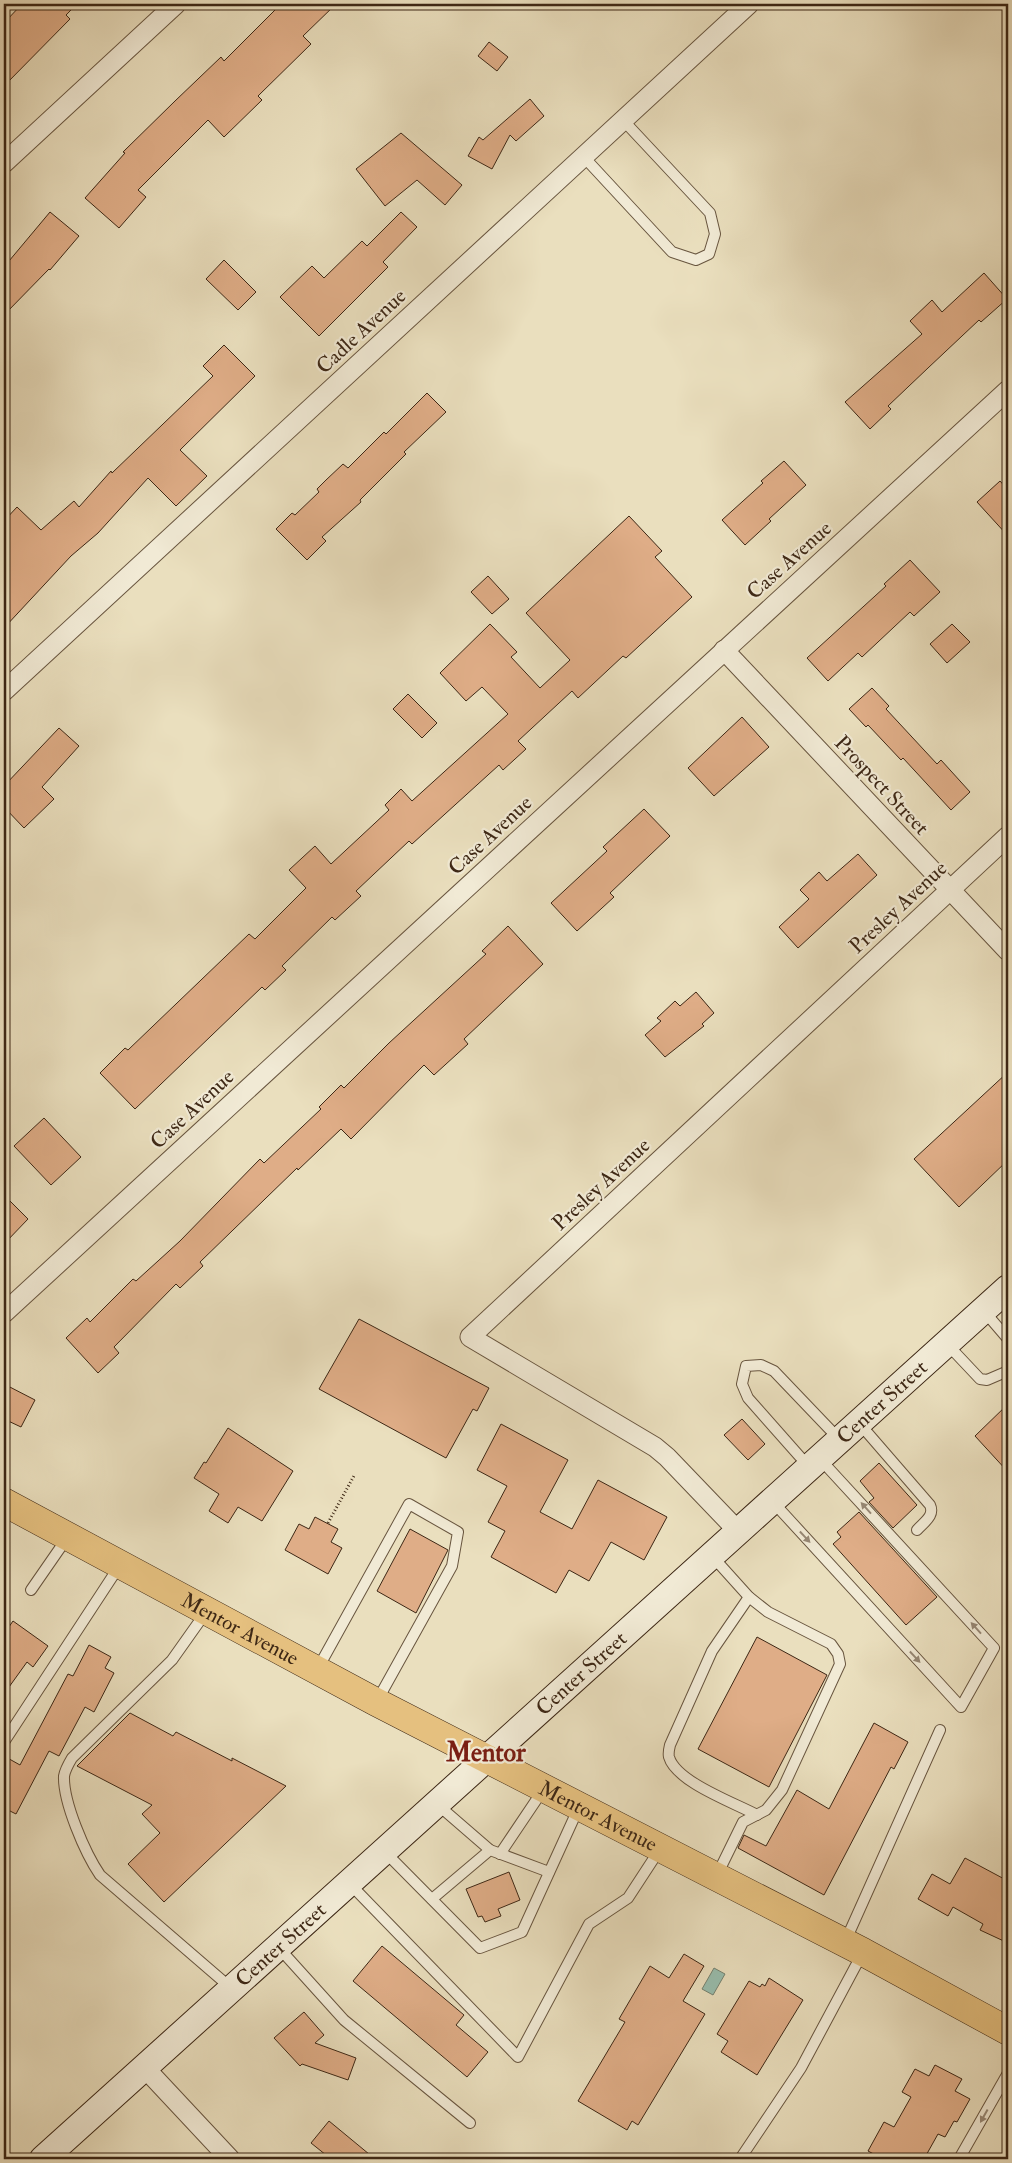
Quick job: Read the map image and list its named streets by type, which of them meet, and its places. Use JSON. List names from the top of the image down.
{
  "streets": {
    "main road": ["Center Street", "Mentor Avenue"],
    "street": [
      "Cadle Avenue",
      "Case Avenue",
      "Prospect Street",
      "Presley Avenue"
    ]
  },
  "crossings": [
    ["Case Avenue", "Prospect Street"],
    ["Prospect Street", "Presley Avenue"],
    ["Presley Avenue", "Center Street"],
    ["Center Street", "Mentor Avenue"]
  ],
  "districts": ["Mentor"]
}
